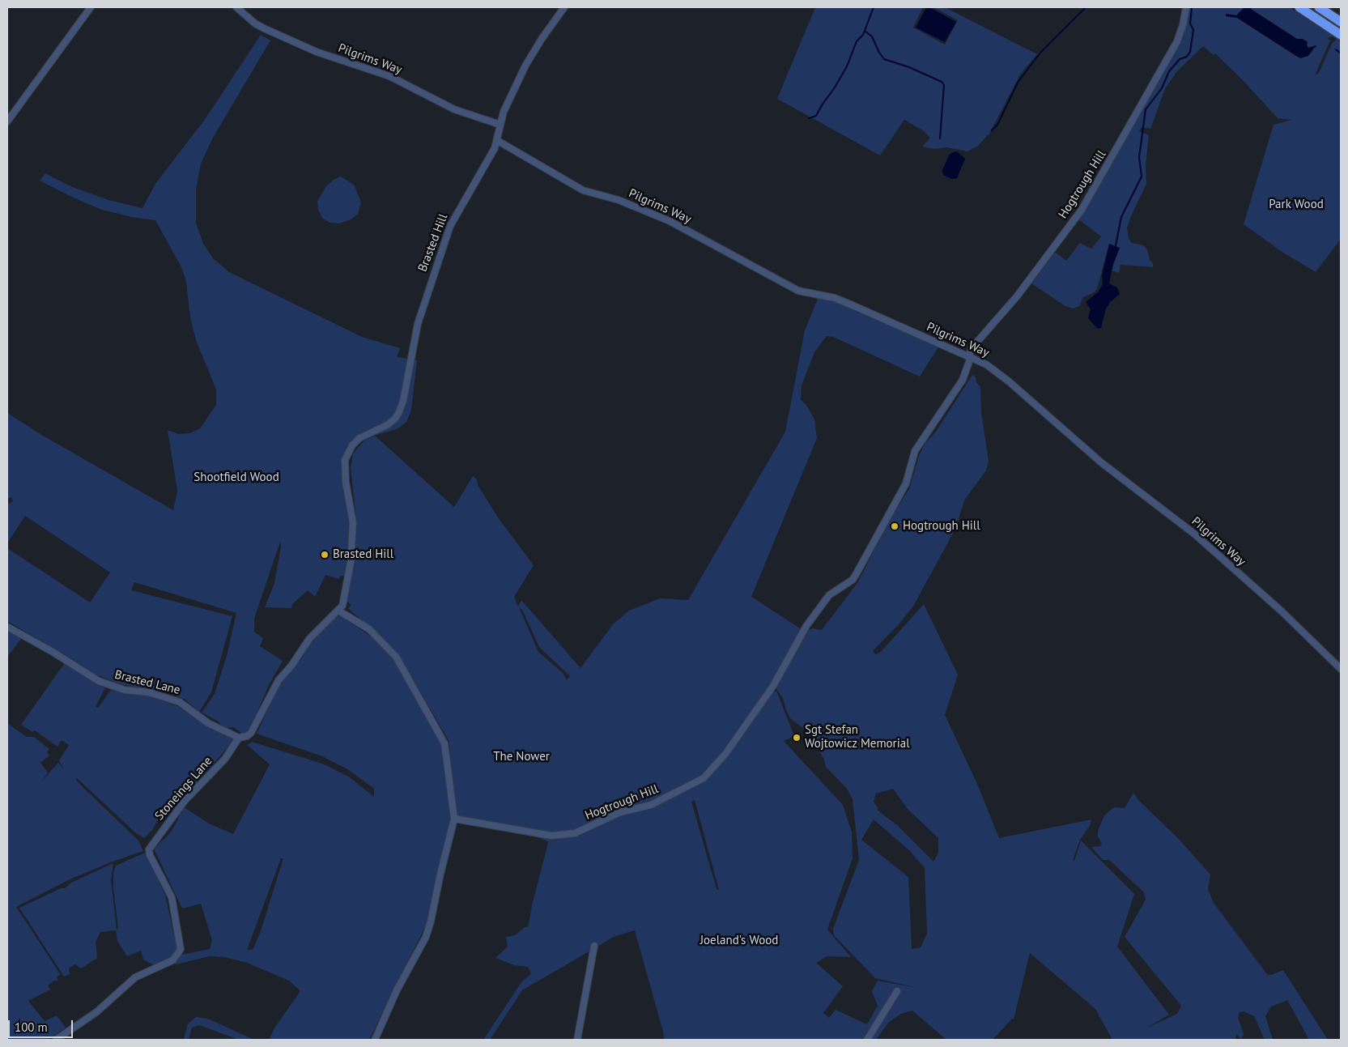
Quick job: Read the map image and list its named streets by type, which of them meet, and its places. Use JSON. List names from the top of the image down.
{
  "streets": {
    "street": [
      "Pilgrims Way",
      "Hogtrough Hill",
      "Brasted Hill",
      "Brasted Lane",
      "Stoneings Lane"
    ]
  },
  "crossings": [
    ["Pilgrims Way", "Hogtrough Hill"],
    ["Pilgrims Way", "Brasted Hill"],
    ["Brasted Hill", "Brasted Lane"],
    ["Brasted Hill", "Stoneings Lane"],
    ["Brasted Lane", "Stoneings Lane"]
  ],
  "parks": [
    "Park Wood",
    "Shootfield Wood",
    "The Nower",
    "Joeland's Wood"
  ],
  "places": ["Hogtrough Hill", "Brasted Hill", "Sgt Stefan Wojtowicz Memorial"],
  "scale_bar": "100 m"
}
